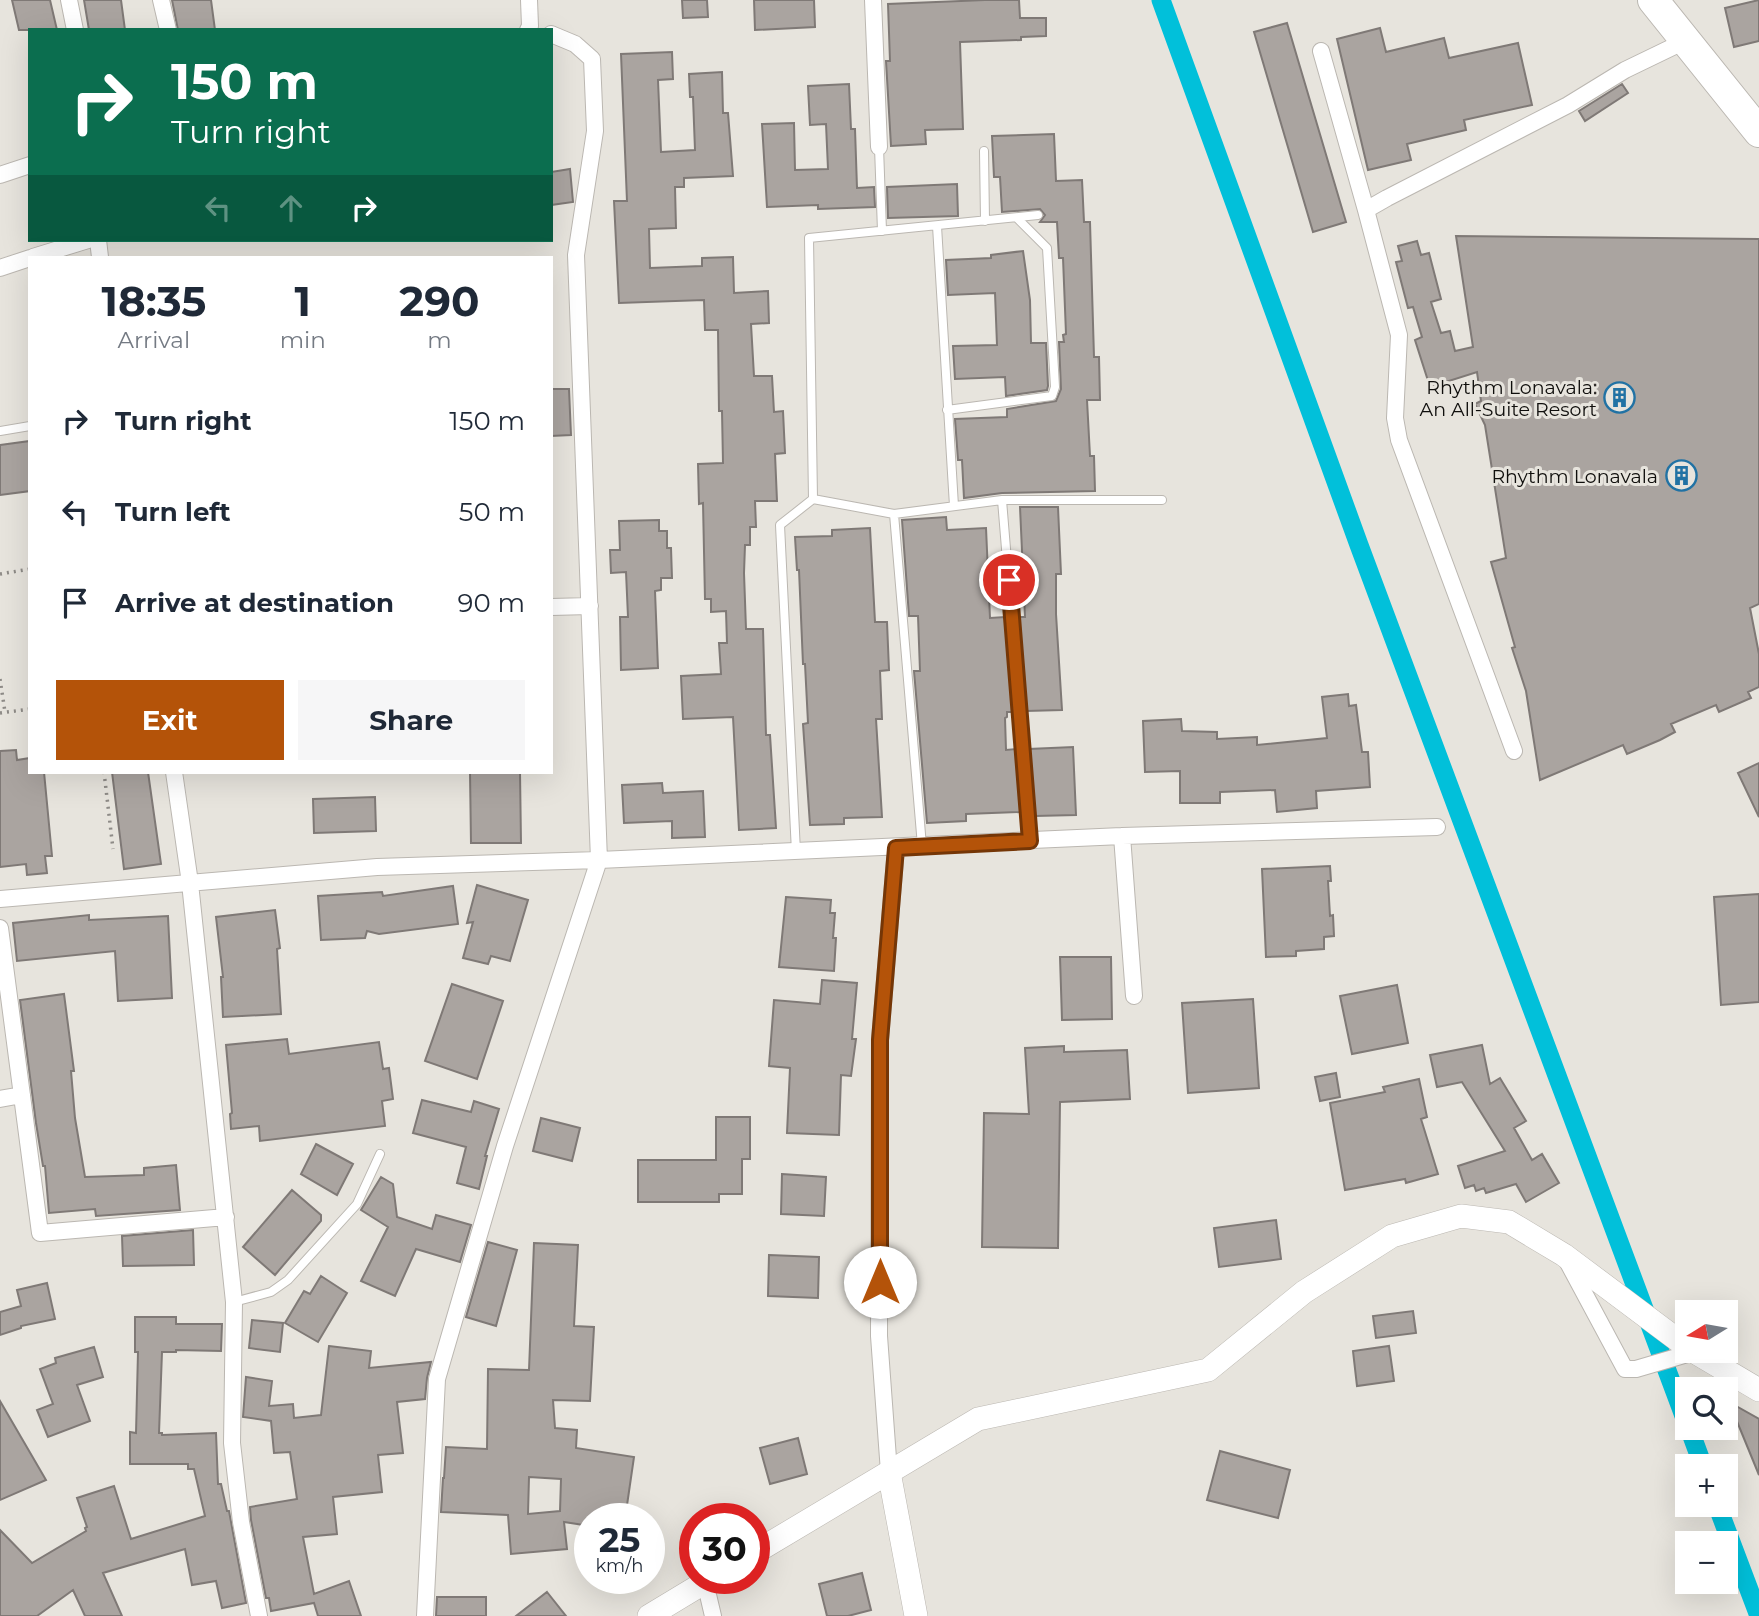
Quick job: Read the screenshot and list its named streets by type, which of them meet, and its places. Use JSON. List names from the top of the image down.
{
  "places": {
    "building": ["Rhythm Lonavala: An All-Suite Resort", "Rhythm Lonavala"]
  },
  "north": "left",
  "page": {
    "turn": ["150 m", "Turn right"],
    "eta": [
      "18:35",
      "Arrival",
      "1",
      "min",
      "290",
      "m"
    ],
    "list": [
      {
        "name": "Turn right",
        "value": "150 m"
      },
      {
        "name": "Turn left",
        "value": "50 m"
      },
      {
        "name": "Arrive at destination",
        "value": "90 m"
      }
    ],
    "buttons": ["Exit", "Share"],
    "map_buttons": ["+", "−"],
    "speed": "25 km/h",
    "limit": "30"
  }
}
